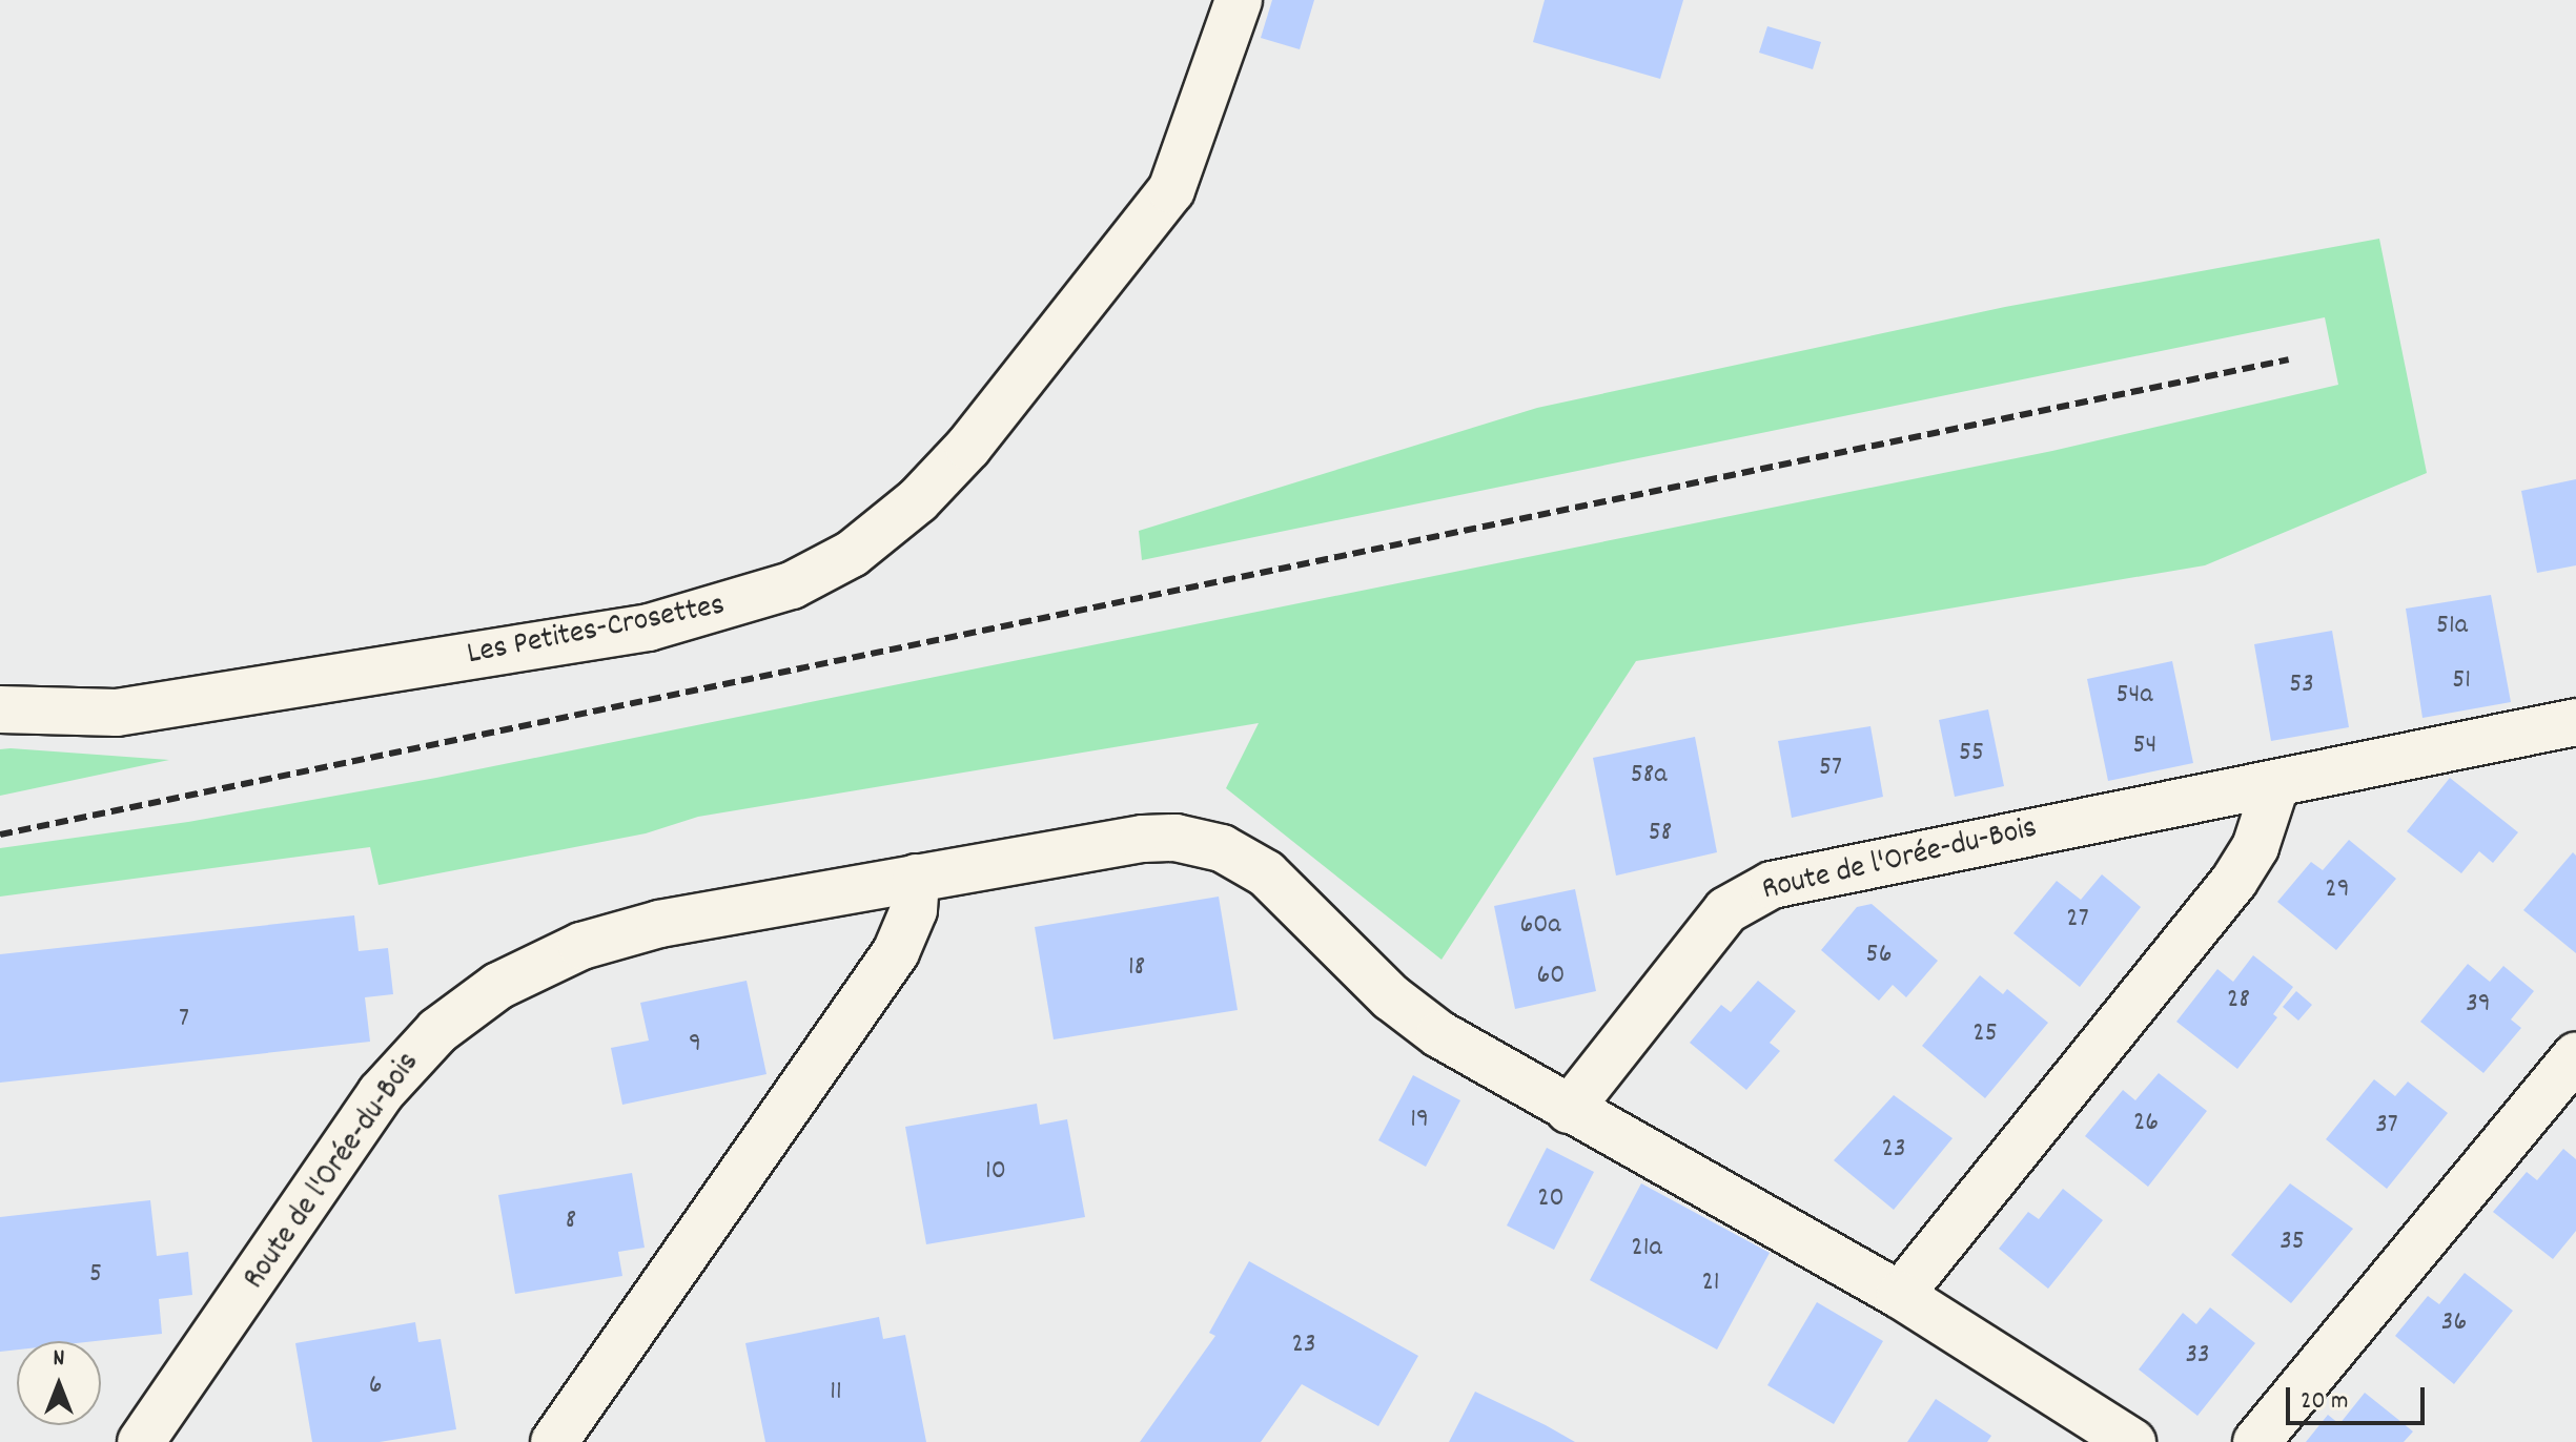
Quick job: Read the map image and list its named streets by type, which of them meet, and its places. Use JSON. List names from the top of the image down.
{
  "streets": {
    "street": ["Les Petites-Crosettes", "Route de l'Orée-du-Bois"]
  },
  "house_numbers": [
    "51a",
    "51",
    "53",
    "54a",
    "54",
    "55",
    "57",
    "58a",
    "58",
    "29",
    "27",
    "60a",
    "56",
    "18",
    "60",
    "28",
    "39",
    "7",
    "25",
    "9",
    "19",
    "26",
    "37",
    "23",
    "10",
    "20",
    "8",
    "35",
    "21a",
    "5",
    "21",
    "36",
    "23",
    "33",
    "6",
    "11"
  ],
  "scale_bar": "20 m",
  "north": "top"
}
